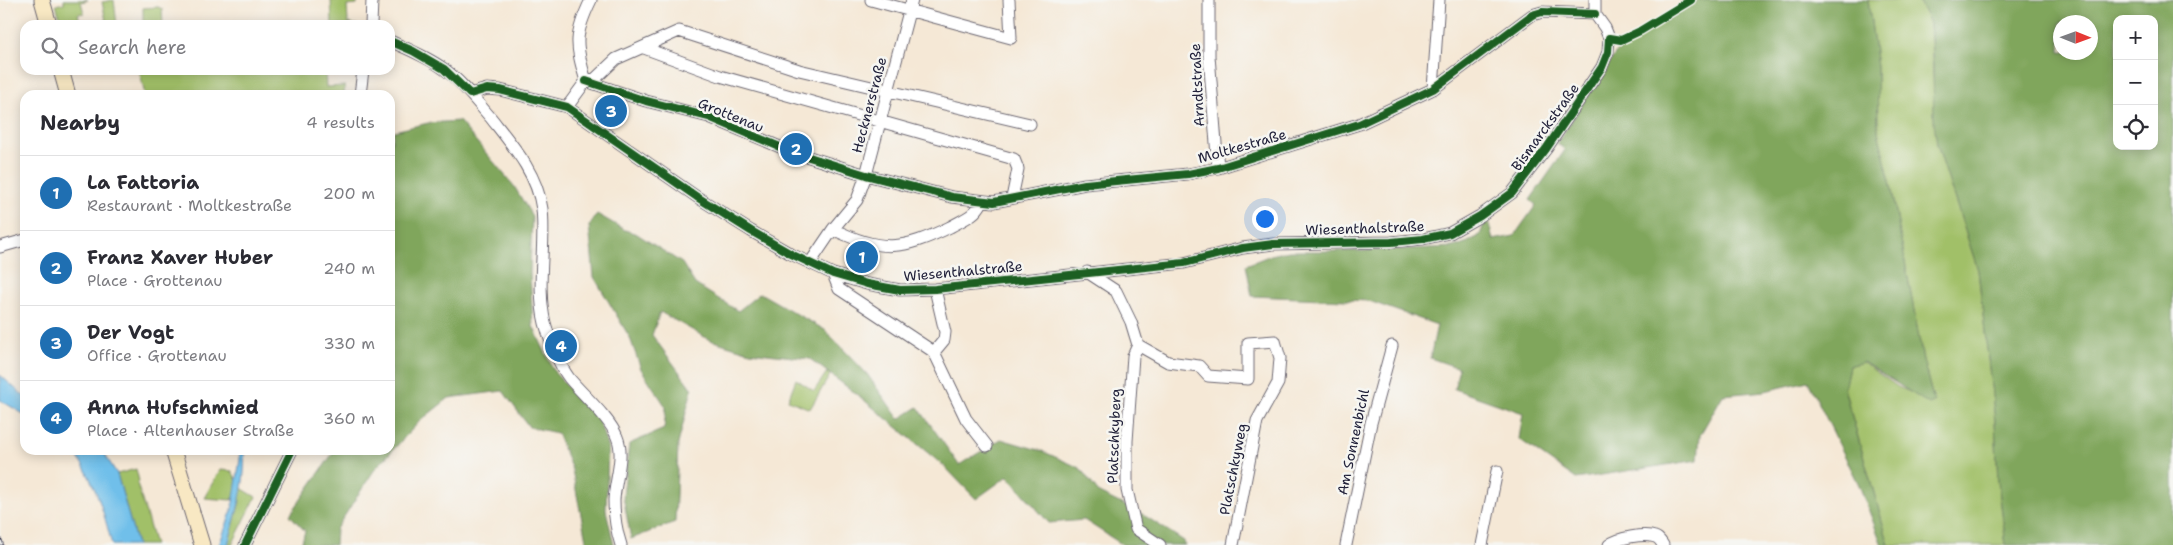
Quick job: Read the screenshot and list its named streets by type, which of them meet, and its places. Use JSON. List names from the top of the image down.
{
  "streets": {
    "street": [
      "Arndtstraße",
      "Hecknerstraße",
      "Grottenau",
      "Bismarckstraße",
      "Moltkestraße",
      "Wiesenthalstraße",
      "Platschkyberg",
      "Am Sonnenbichl",
      "Platschkyweg"
    ]
  },
  "crossings": [
    ["Arndtstraße", "Moltkestraße"],
    ["Hecknerstraße", "Grottenau"],
    ["Hecknerstraße", "Moltkestraße"],
    ["Hecknerstraße", "Wiesenthalstraße"],
    ["Grottenau", "Moltkestraße"],
    ["Bismarckstraße", "Moltkestraße"],
    ["Bismarckstraße", "Wiesenthalstraße"],
    ["Platschkyberg", "Platschkyweg"]
  ],
  "north": "right",
  "page": {
    "map_buttons": ["+", "−"],
    "search": "Search here",
    "heading": ["Nearby", "4 results"],
    "pins": [
      "3",
      "2",
      "1",
      "4"
    ],
    "list": [
      {
        "mark": "1",
        "name": "La Fattoria",
        "note": "Restaurant · Moltkestraße",
        "value": "200 m"
      },
      {
        "mark": "2",
        "name": "Franz Xaver Huber",
        "note": "Place · Grottenau",
        "value": "240 m"
      },
      {
        "mark": "3",
        "name": "Der Vogt",
        "note": "Office · Grottenau",
        "value": "330 m"
      },
      {
        "mark": "4",
        "name": "Anna Hufschmied",
        "note": "Place · Altenhauser Straße",
        "value": "360 m"
      }
    ]
  }
}
